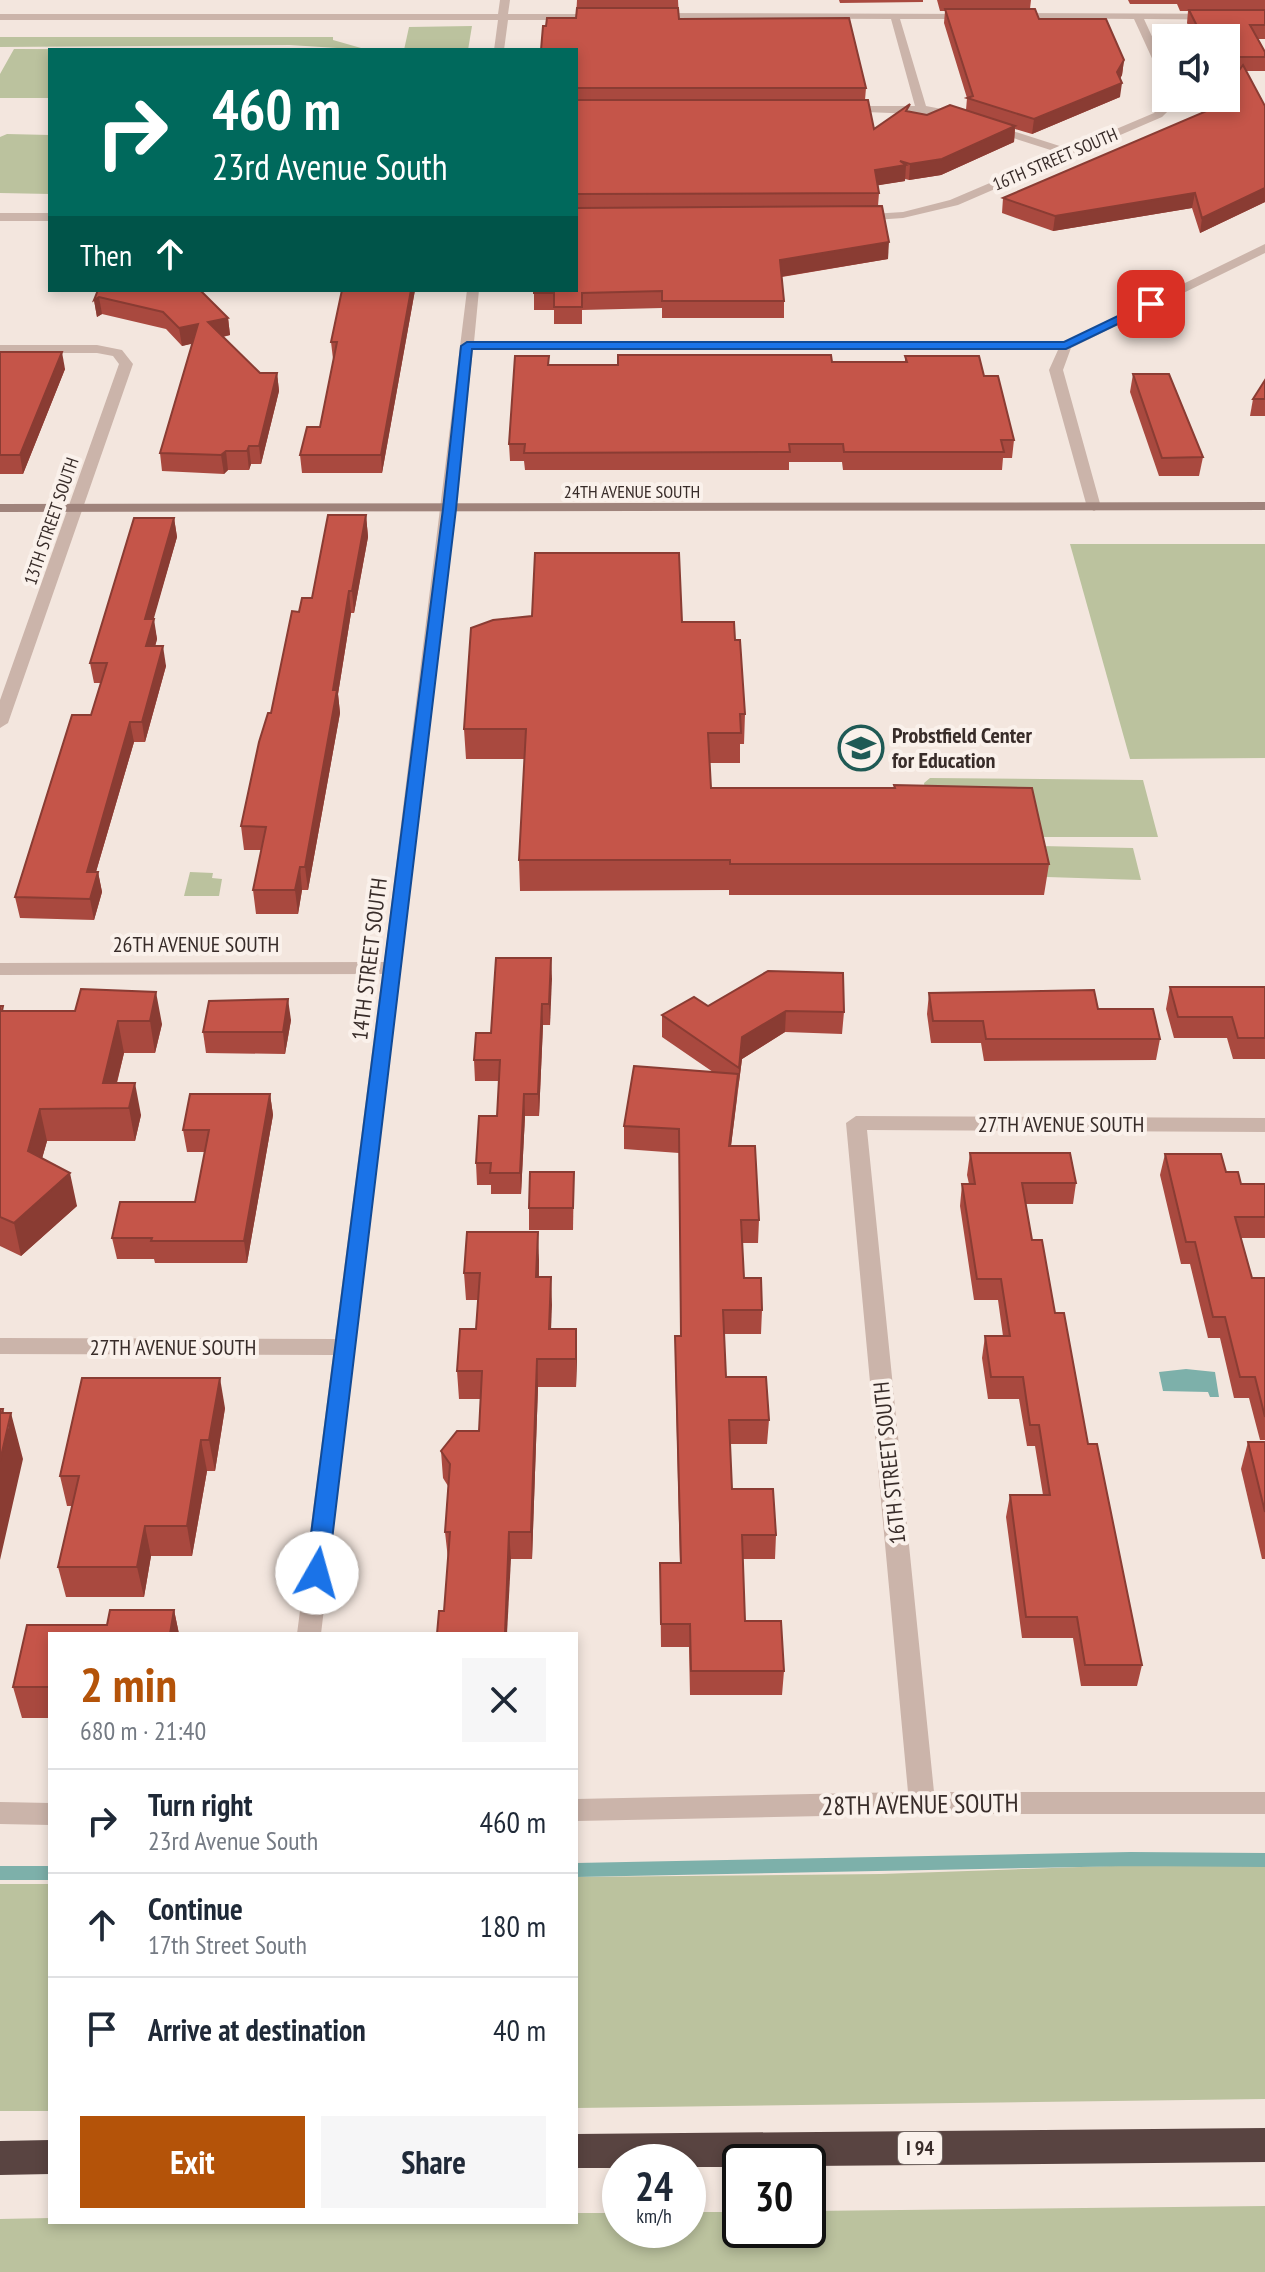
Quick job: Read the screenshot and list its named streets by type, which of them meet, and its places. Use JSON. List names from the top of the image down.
{
  "streets": {
    "highway": ["I 94"],
    "street": [
      "16TH STREET SOUTH",
      "24TH AVENUE SOUTH",
      "13TH STREET SOUTH",
      "26TH AVENUE SOUTH",
      "14TH STREET SOUTH",
      "27TH AVENUE SOUTH",
      "28TH AVENUE SOUTH"
    ]
  },
  "crossings": [
    ["16TH STREET SOUTH", "27TH AVENUE SOUTH"],
    ["16TH STREET SOUTH", "28TH AVENUE SOUTH"],
    ["24TH AVENUE SOUTH", "13TH STREET SOUTH"],
    ["24TH AVENUE SOUTH", "14TH STREET SOUTH"],
    ["26TH AVENUE SOUTH", "14TH STREET SOUTH"],
    ["14TH STREET SOUTH", "27TH AVENUE SOUTH"]
  ],
  "places": {
    "school or university": ["Probstfield Center for Education"]
  },
  "page": {
    "turn": ["460 m", "23rd Avenue South"],
    "then": "Then",
    "heading": ["2 min", "680 m · 21:40"],
    "list": [
      {
        "name": "Turn right",
        "note": "23rd Avenue South",
        "value": "460 m"
      },
      {
        "name": "Continue",
        "note": "17th Street South",
        "value": "180 m"
      },
      {
        "name": "Arrive at destination",
        "value": "40 m"
      }
    ],
    "buttons": ["Exit", "Share"],
    "speed": "24 km/h",
    "limit": "30"
  }
}
